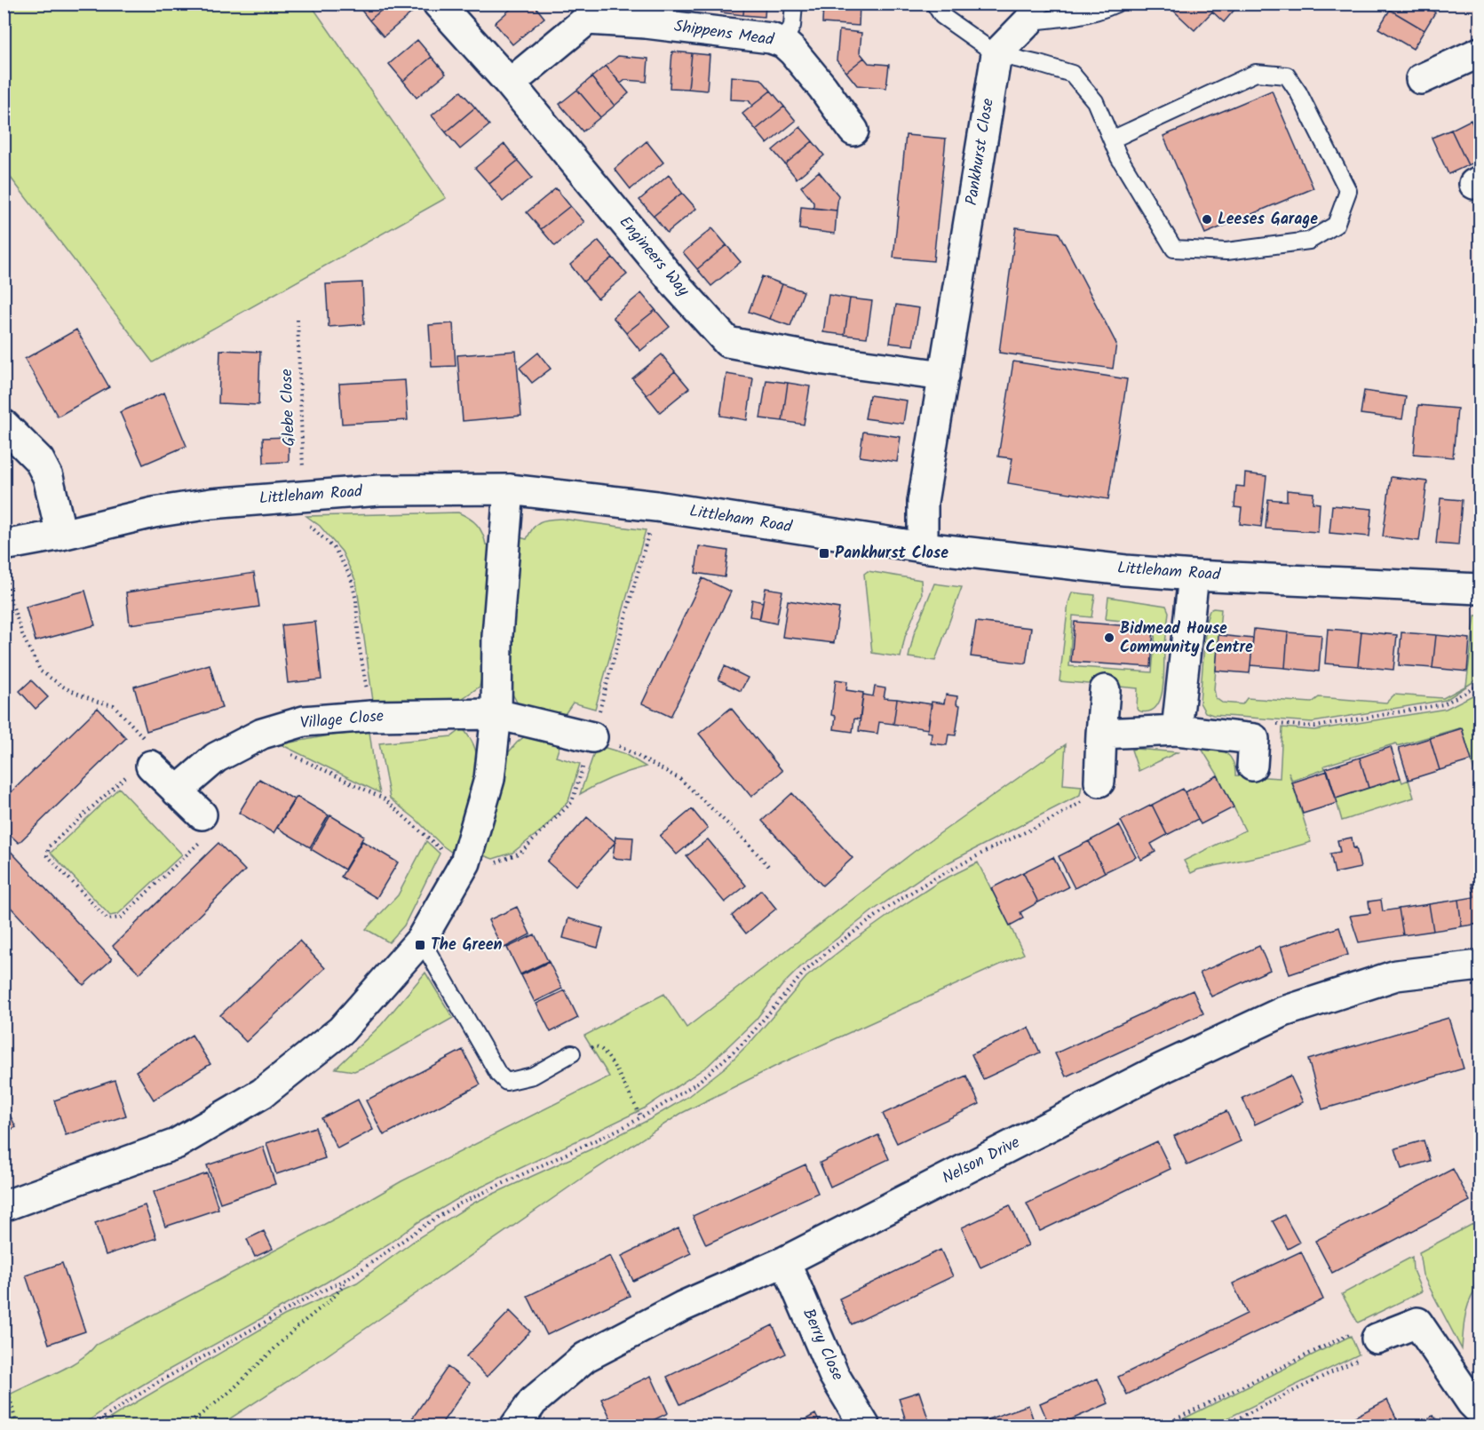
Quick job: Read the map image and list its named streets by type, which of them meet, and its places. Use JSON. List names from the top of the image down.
{
  "streets": {
    "street": [
      "Shippens Mead",
      "Pankhurst Close",
      "Engineers Way",
      "Littleham Road",
      "Village Close",
      "Nelson Drive",
      "Berry Close"
    ],
    "path": ["Glebe Close"]
  },
  "crossings": [
    ["Shippens Mead", "Engineers Way"],
    ["Pankhurst Close", "Engineers Way"],
    ["Pankhurst Close", "Littleham Road"],
    ["Glebe Close", "Littleham Road"],
    ["Glebe Close", "Village Close"],
    ["Nelson Drive", "Berry Close"]
  ],
  "places": {
    "other": ["Leeses Garage", "Bidmead House Community Centre"],
    "transit": ["Pankhurst Close", "The Green"]
  }
}
